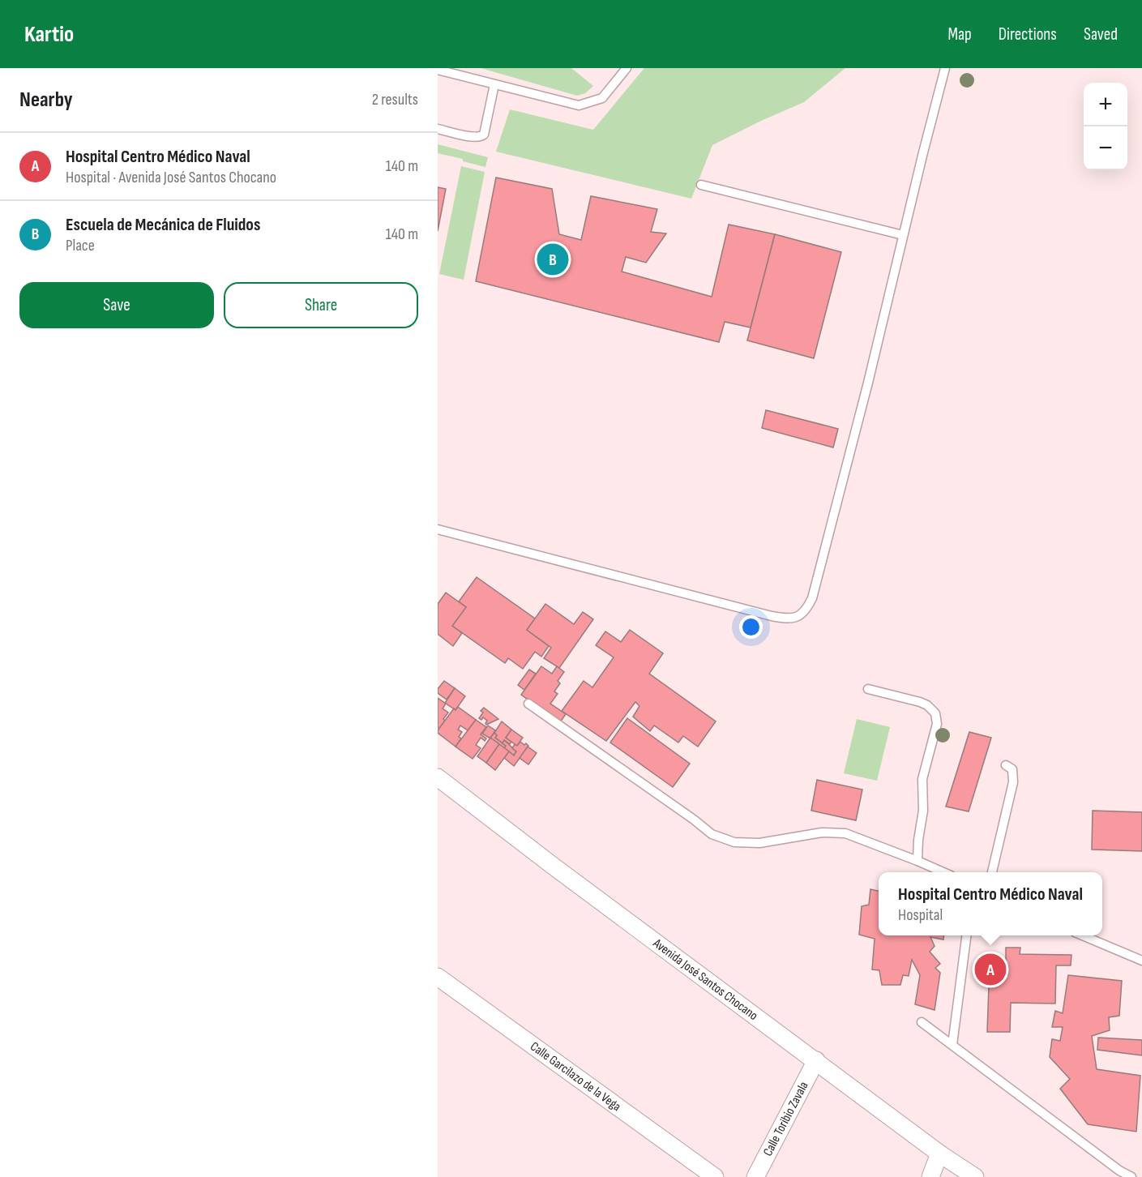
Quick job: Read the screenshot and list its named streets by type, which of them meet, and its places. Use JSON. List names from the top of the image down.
{
  "streets": {
    "street": ["Avenida José Santos Chocano", "Calle Garcilazo de la Vega", "Calle Toribio Zavala"]
  },
  "crossings": [
    ["Avenida José Santos Chocano", "Calle Toribio Zavala"]
  ],
  "page": {
    "header": "Kartio",
    "nav": ["Map", "Directions", "Saved"],
    "heading": ["Nearby", "2 results"],
    "map_buttons": ["+", "−"],
    "list": [
      {
        "mark": "A",
        "name": "Hospital Centro Médico Naval",
        "note": "Hospital · Avenida José Santos Chocano",
        "value": "140 m"
      },
      {
        "mark": "B",
        "name": "Escuela de Mecánica de Fluidos",
        "note": "Place",
        "value": "140 m"
      }
    ],
    "pins": ["B", "A"],
    "buttons": ["Save", "Share"],
    "popup": ["Hospital Centro Médico Naval", "Hospital"]
  }
}
